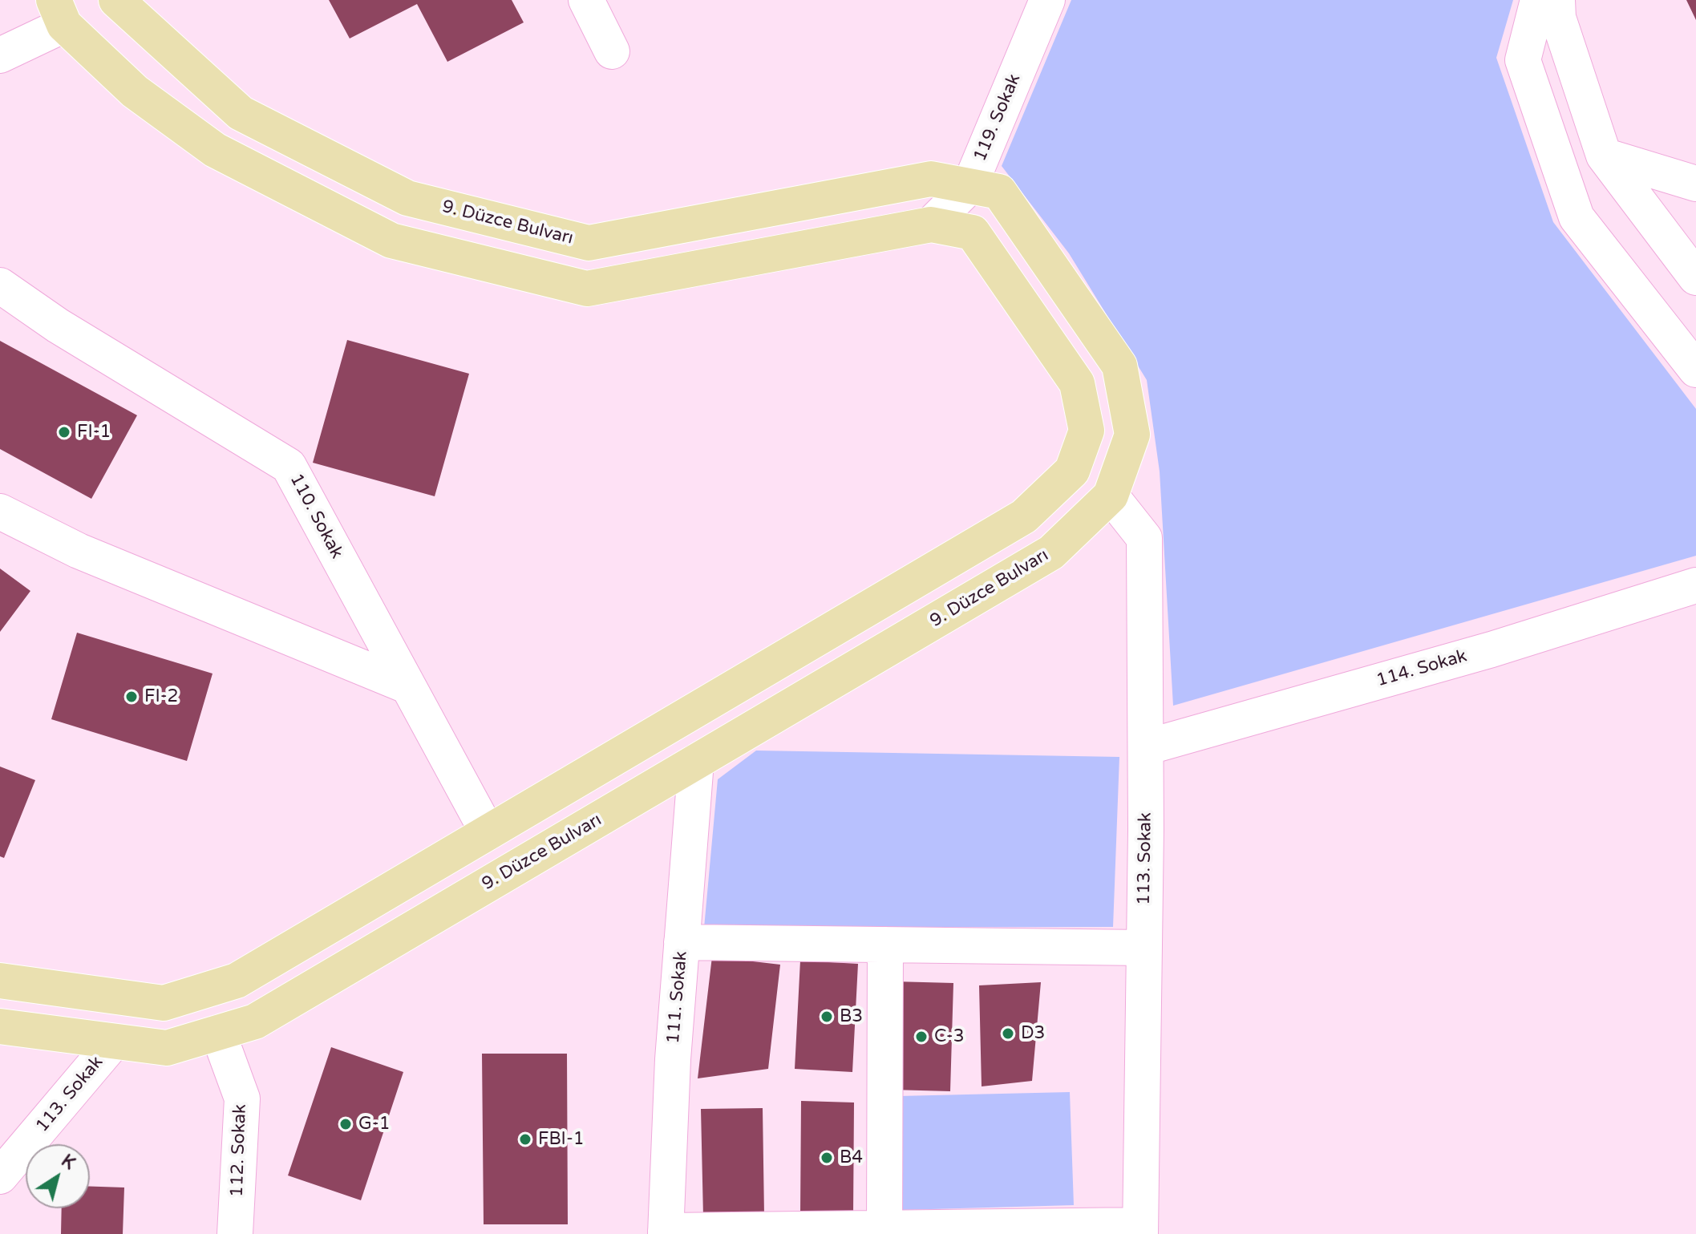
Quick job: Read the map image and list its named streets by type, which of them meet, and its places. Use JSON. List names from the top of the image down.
{
  "streets": {
    "main road": ["9. Düzce Bulvarı"],
    "street": [
      "119. Sokak",
      "110. Sokak",
      "114. Sokak",
      "113. Sokak",
      "111. Sokak",
      "112. Sokak"
    ]
  },
  "crossings": [
    ["119. Sokak", "9. Düzce Bulvarı"],
    ["9. Düzce Bulvarı", "113. Sokak"],
    ["9. Düzce Bulvarı", "111. Sokak"],
    ["9. Düzce Bulvarı", "112. Sokak"],
    ["114. Sokak", "113. Sokak"]
  ],
  "places": [
    "FI-1",
    "FI-2",
    "B3",
    "D3",
    "C-3",
    "G-1",
    "FBI-1",
    "B4"
  ],
  "north": "top right"
}
